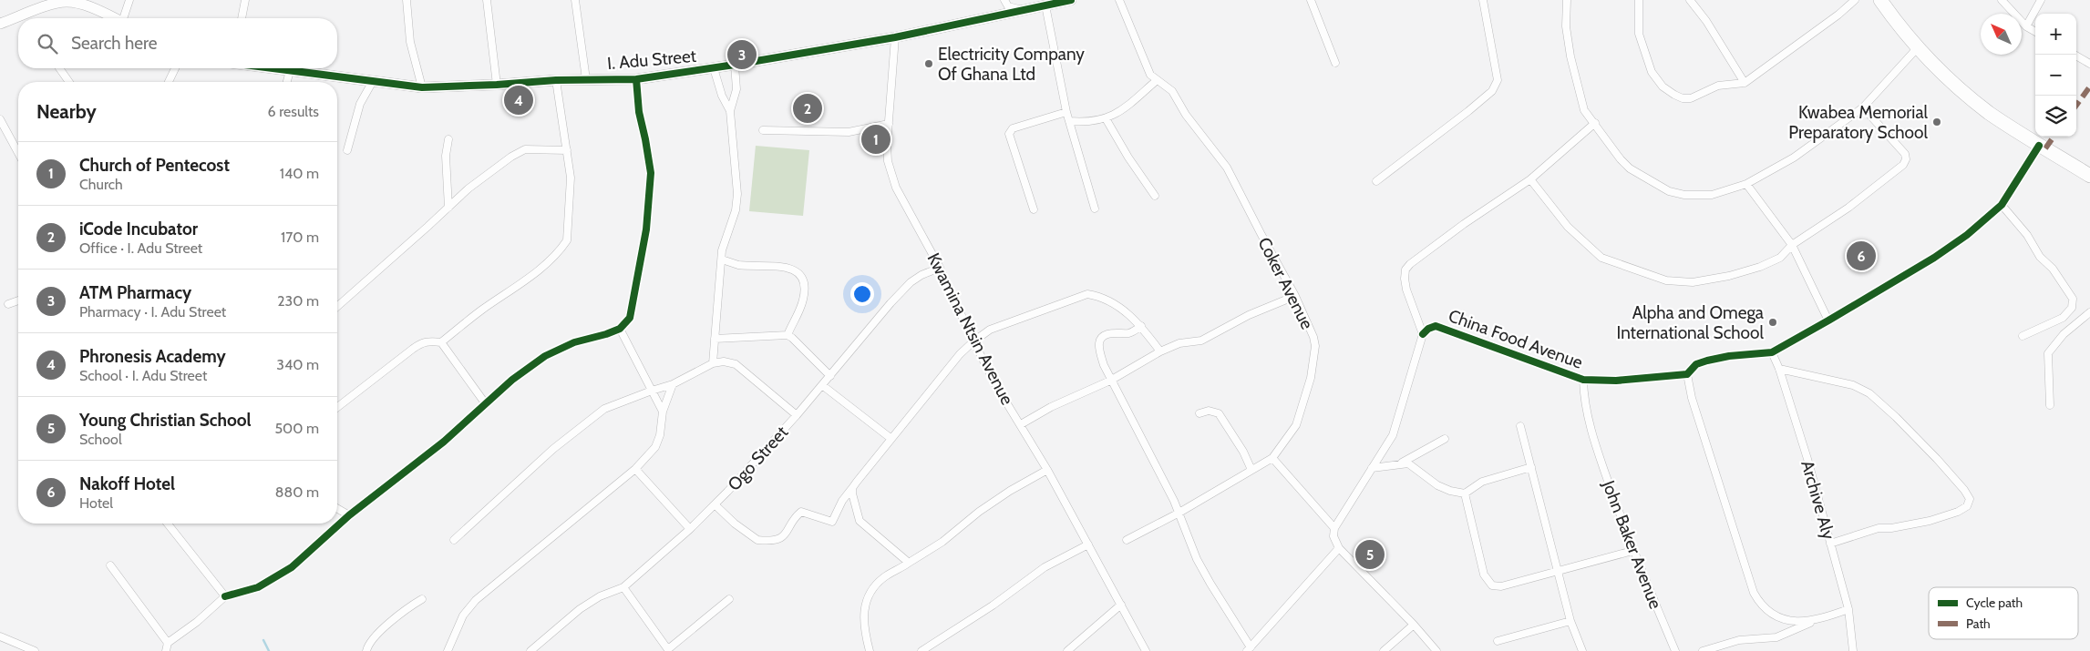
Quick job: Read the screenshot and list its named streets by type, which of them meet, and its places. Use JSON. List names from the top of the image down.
{
  "streets": {
    "street": [
      "I. Adu Street",
      "Coker Avenue",
      "Kwamina Ntsin Avenue",
      "China Food Avenue",
      "Ogo Street",
      "Archive Aly",
      "John Baker Avenue"
    ]
  },
  "crossings": [
    ["I. Adu Street", "Kwamina Ntsin Avenue"],
    ["Kwamina Ntsin Avenue", "Ogo Street"],
    ["China Food Avenue", "John Baker Avenue"]
  ],
  "places": ["Electricity Company Of Ghana Ltd", "Kwabea Memorial Preparatory School", "Alpha and Omega International School"],
  "legend": ["Cycle path", "Path"],
  "north": "top left",
  "page": {
    "map_buttons": ["+", "−"],
    "search": "Search here",
    "pins": [
      "3",
      "4",
      "2",
      "1",
      "6",
      "5"
    ],
    "heading": ["Nearby", "6 results"],
    "list": [
      {
        "mark": "1",
        "name": "Church of Pentecost",
        "note": "Church",
        "value": "140 m"
      },
      {
        "mark": "2",
        "name": "iCode Incubator",
        "note": "Office · I. Adu Street",
        "value": "170 m"
      },
      {
        "mark": "3",
        "name": "ATM Pharmacy",
        "note": "Pharmacy · I. Adu Street",
        "value": "230 m"
      },
      {
        "mark": "4",
        "name": "Phronesis Academy",
        "note": "School · I. Adu Street",
        "value": "340 m"
      },
      {
        "mark": "5",
        "name": "Young Christian School",
        "note": "School",
        "value": "500 m"
      },
      {
        "mark": "6",
        "name": "Nakoff Hotel",
        "note": "Hotel",
        "value": "880 m"
      }
    ]
  }
}
